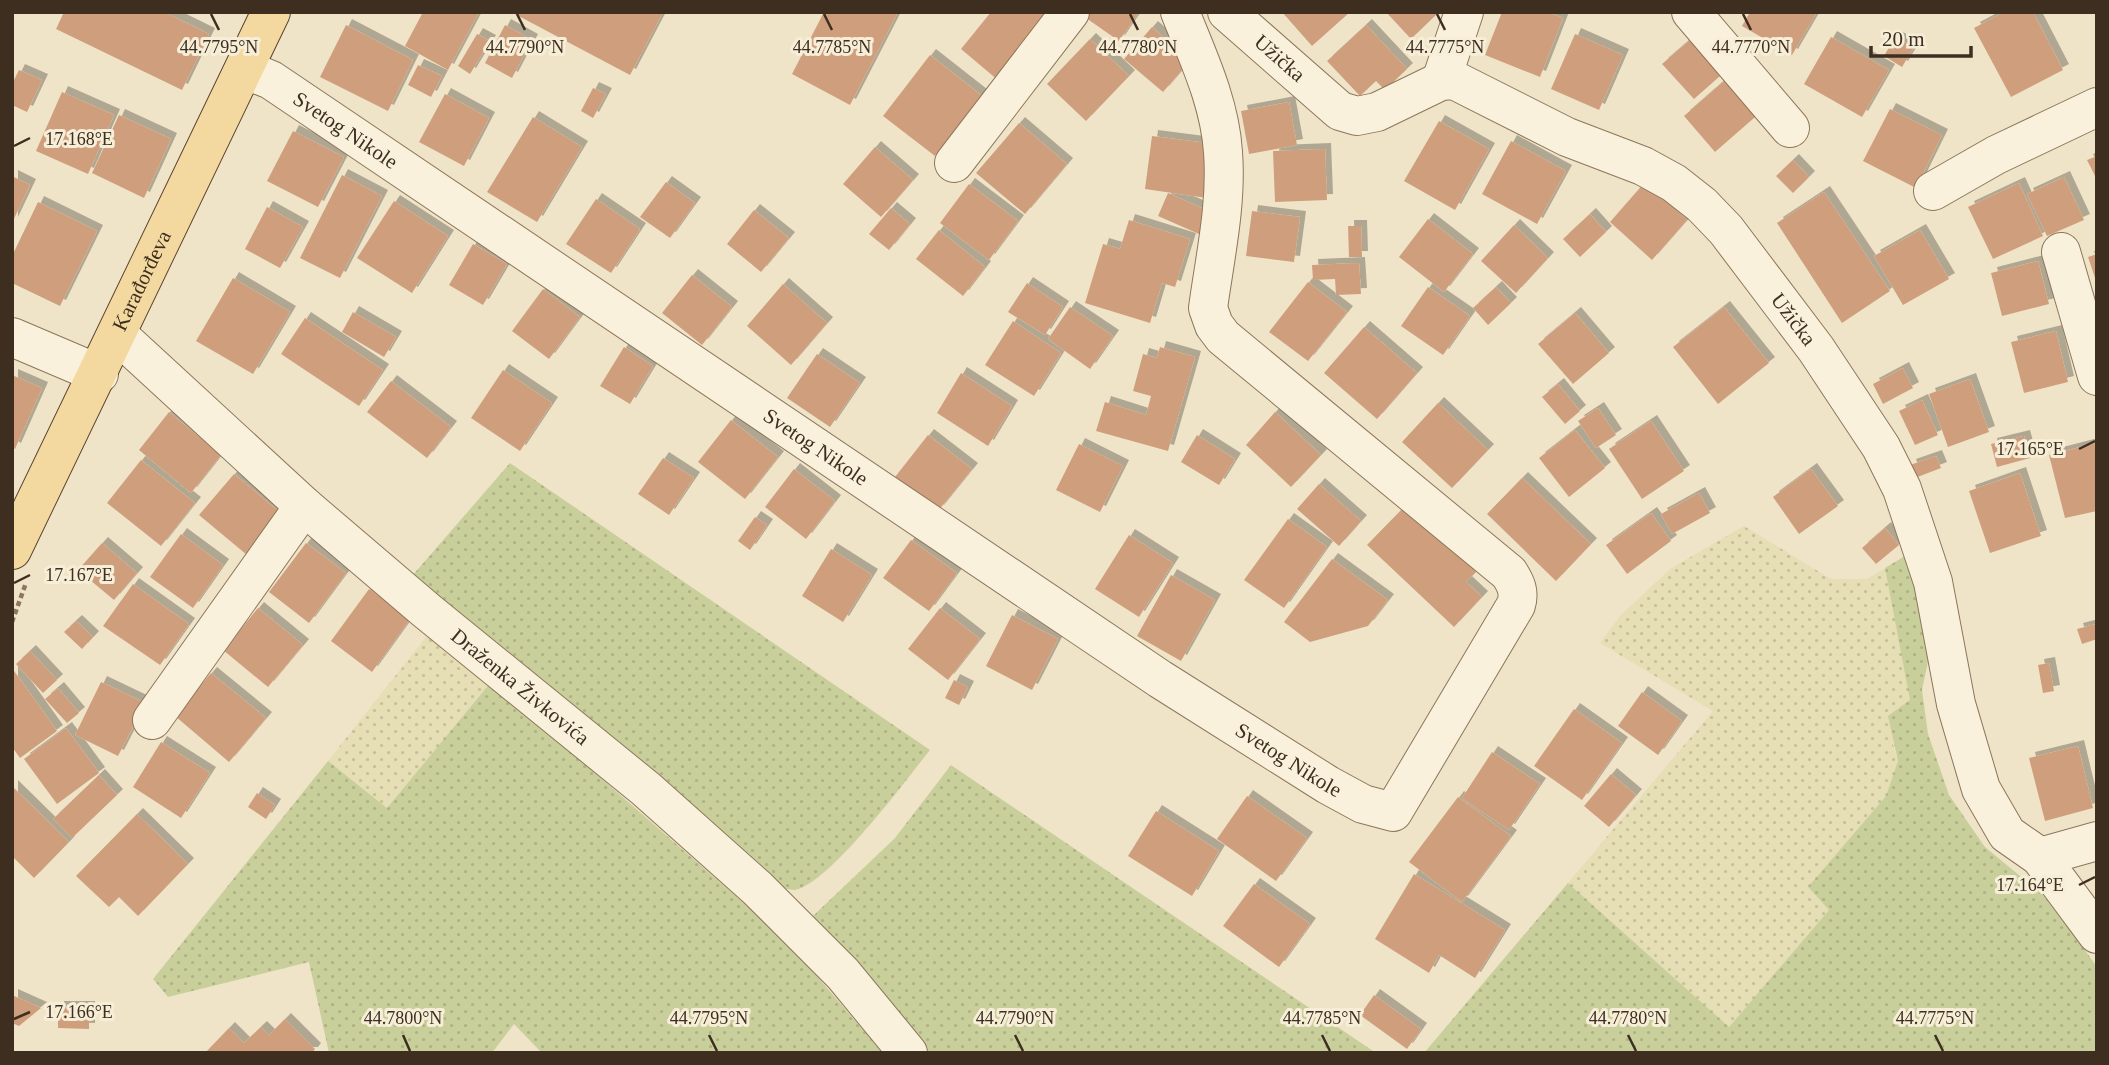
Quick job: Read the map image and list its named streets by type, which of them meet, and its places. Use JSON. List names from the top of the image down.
{
  "streets": {
    "main road": ["Karađorđeva"],
    "street": ["Užička", "Svetog Nikole", "Draženka Živkovića"]
  },
  "crossings": [
    ["Svetog Nikole", "Karađorđeva"],
    ["Karađorđeva", "Draženka Živkovića"]
  ],
  "scale_bar": "20 m",
  "coordinates": [
    "44.7795°N",
    "44.7790°N",
    "44.7785°N",
    "44.7780°N",
    "44.7775°N",
    "44.7770°N",
    "17.168°E",
    "17.165°E",
    "17.167°E",
    "17.164°E",
    "17.166°E",
    "44.7800°N"
  ]
}
